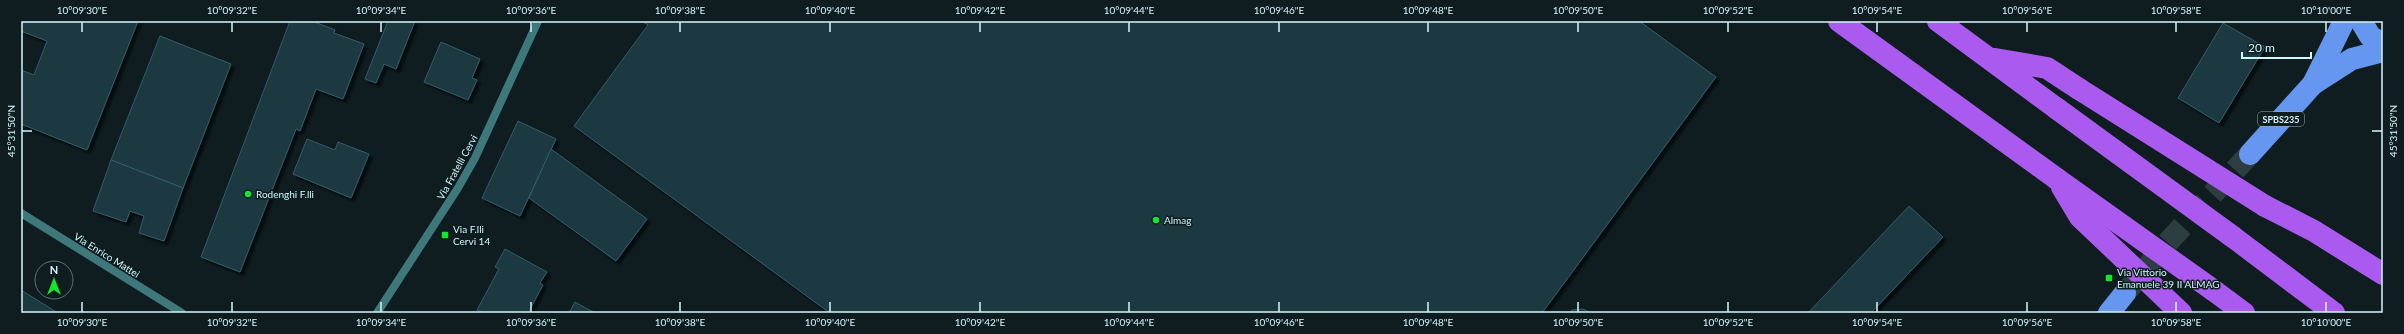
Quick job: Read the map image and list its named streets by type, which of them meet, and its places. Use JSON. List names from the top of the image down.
{
  "streets": {
    "main road": ["SPBS235"],
    "street": ["Via Fratelli Cervi", "Via Enrico Mattei"]
  },
  "places": {
    "other": ["Rodenghi F.lli", "Almag"],
    "transit": ["Via F.lli Cervi 14", "Via Vittorio Emanuele 39 II ALMAG"]
  },
  "scale_bar": "20 m",
  "north": "top",
  "coordinates": [
    "10°09'30\"E",
    "10°09'32\"E",
    "10°09'34\"E",
    "10°09'36\"E",
    "10°09'38\"E",
    "10°09'40\"E",
    "10°09'42\"E",
    "10°09'44\"E",
    "10°09'46\"E",
    "10°09'48\"E",
    "10°09'50\"E",
    "10°09'52\"E",
    "10°09'54\"E",
    "10°09'56\"E",
    "10°09'58\"E",
    "10°10'00\"E",
    "45°31'50\"N"
  ]
}
